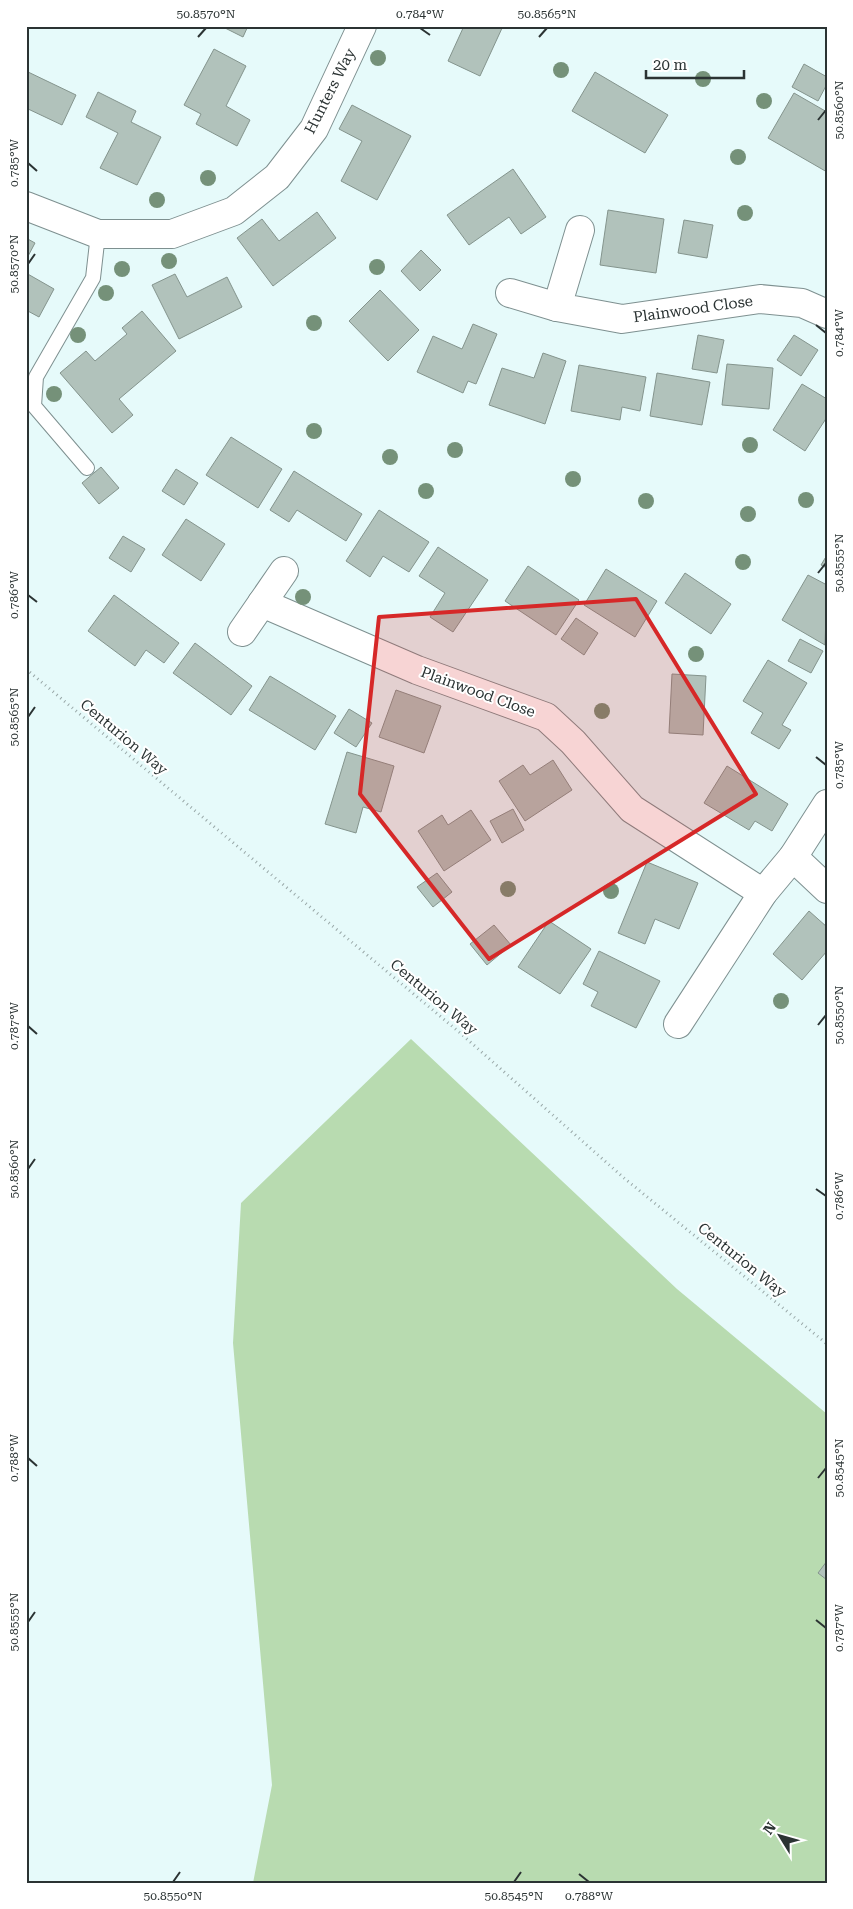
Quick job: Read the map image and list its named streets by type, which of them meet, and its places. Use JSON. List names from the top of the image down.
{
  "streets": {
    "street": ["Hunters Way", "Plainwood Close"],
    "path": ["Centurion Way"]
  },
  "scale_bar": "20 m",
  "north": "top left",
  "coordinates": [
    "50.8570°N",
    "0.784°W",
    "50.8565°N",
    "50.8560°N",
    "0.785°W",
    "50.8555°N",
    "0.786°W",
    "50.8550°N",
    "0.787°W",
    "0.788°W",
    "50.8545°N"
  ]
}
